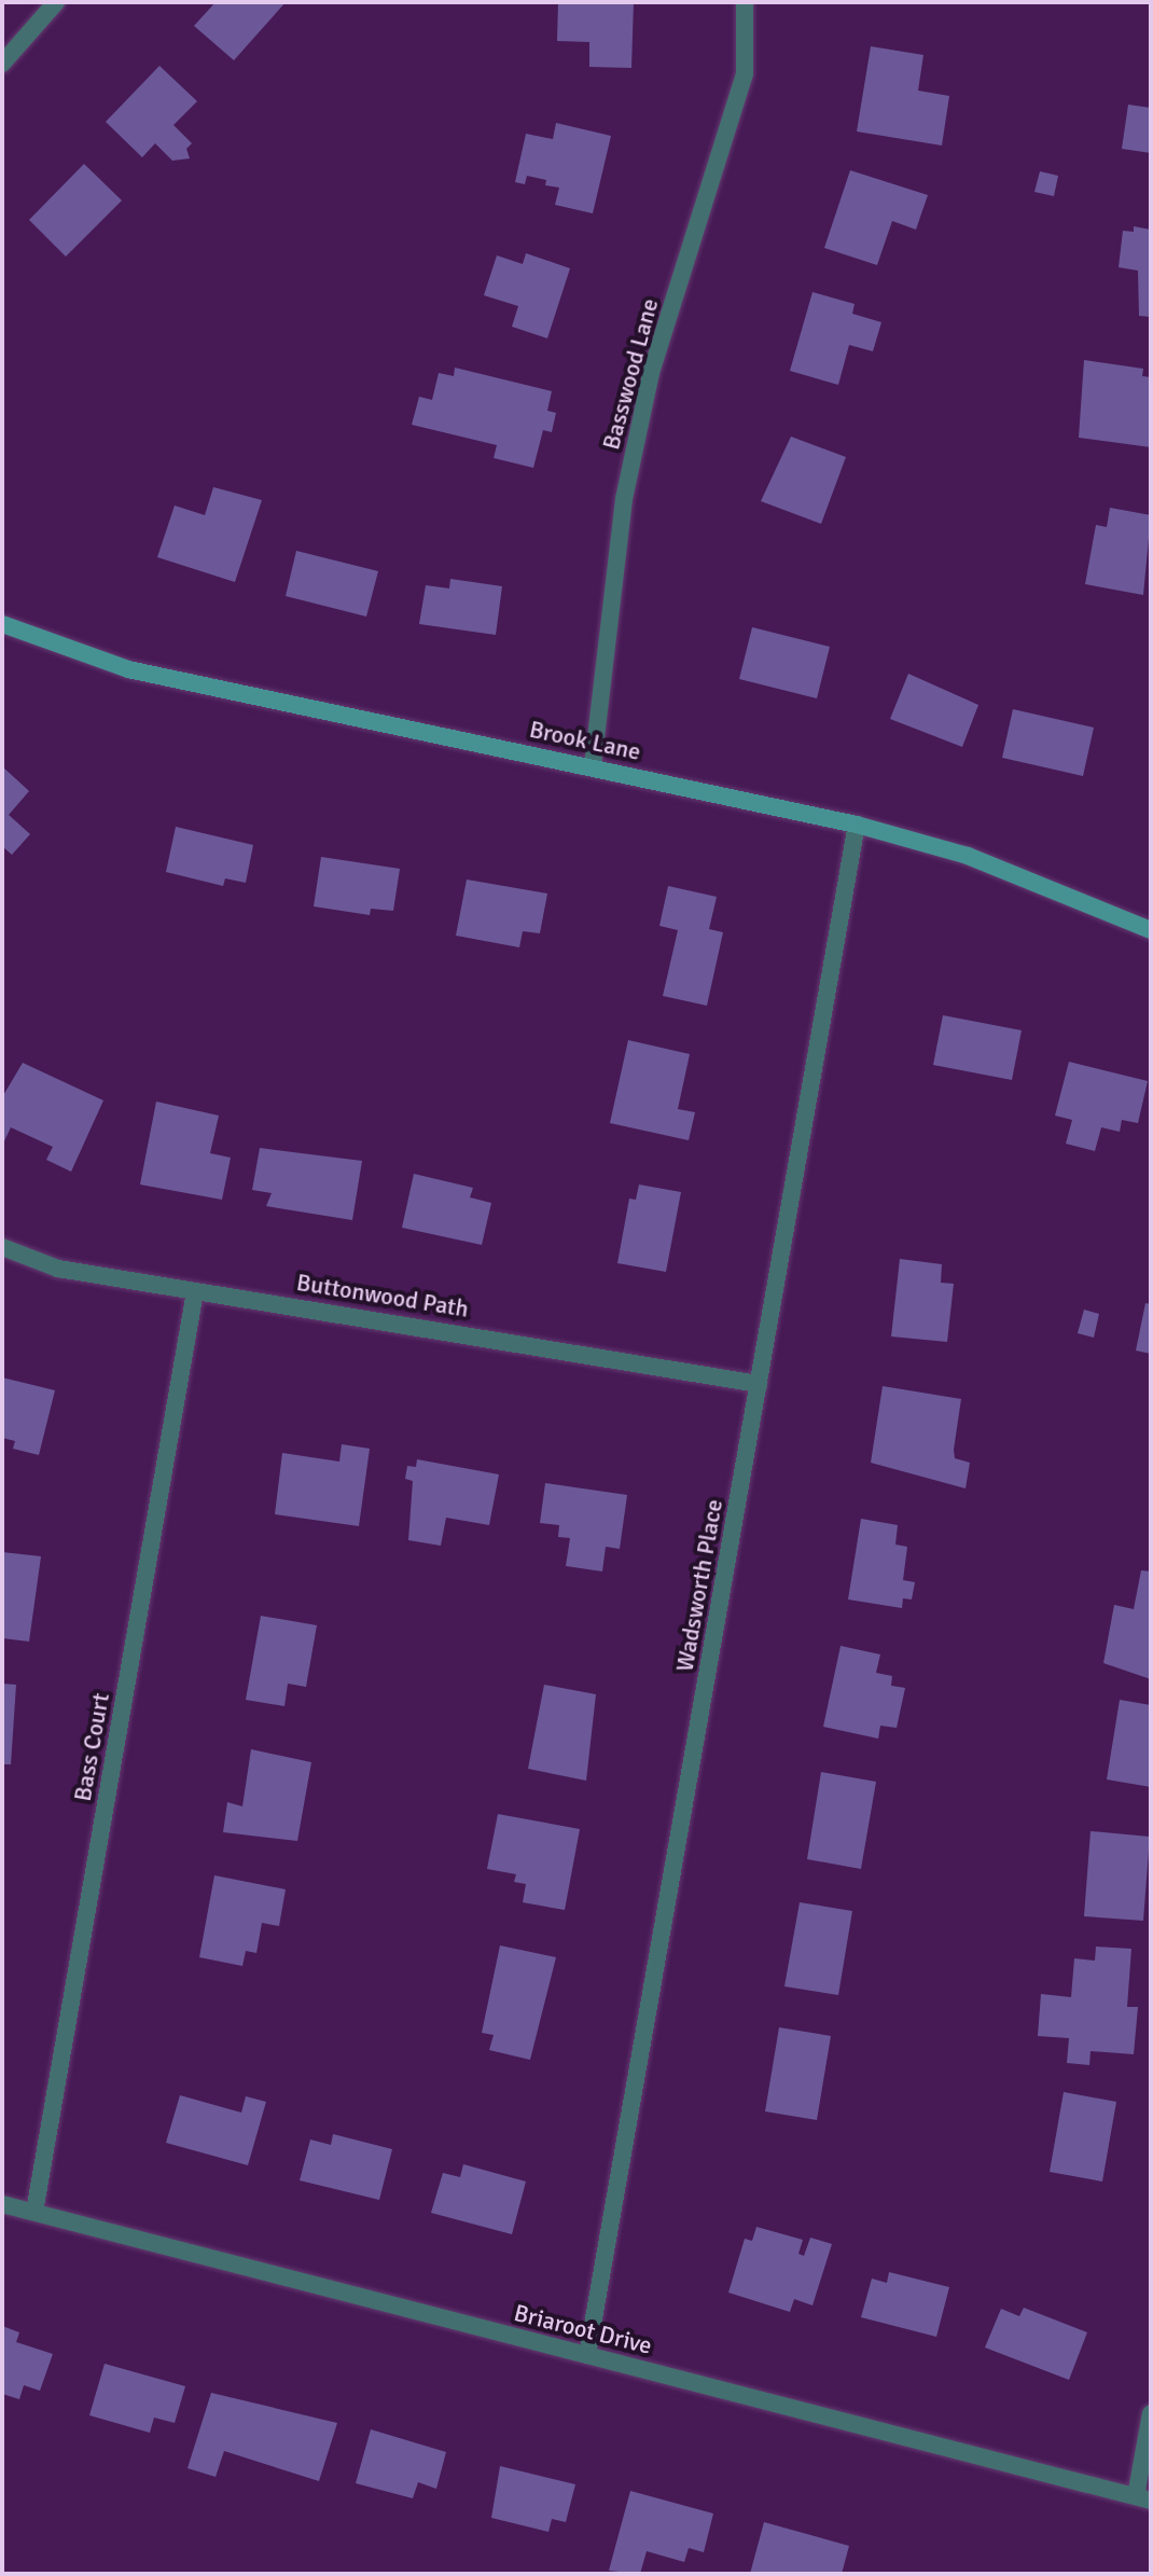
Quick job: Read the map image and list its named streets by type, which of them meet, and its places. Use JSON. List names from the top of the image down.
{
  "streets": {
    "street": [
      "Basswood Lane",
      "Brook Lane",
      "Buttonwood Path",
      "Wadsworth Place",
      "Bass Court",
      "Briaroot Drive"
    ]
  },
  "crossings": [
    ["Basswood Lane", "Brook Lane"],
    ["Brook Lane", "Wadsworth Place"],
    ["Buttonwood Path", "Wadsworth Place"],
    ["Buttonwood Path", "Bass Court"],
    ["Wadsworth Place", "Briaroot Drive"],
    ["Bass Court", "Briaroot Drive"]
  ]
}
